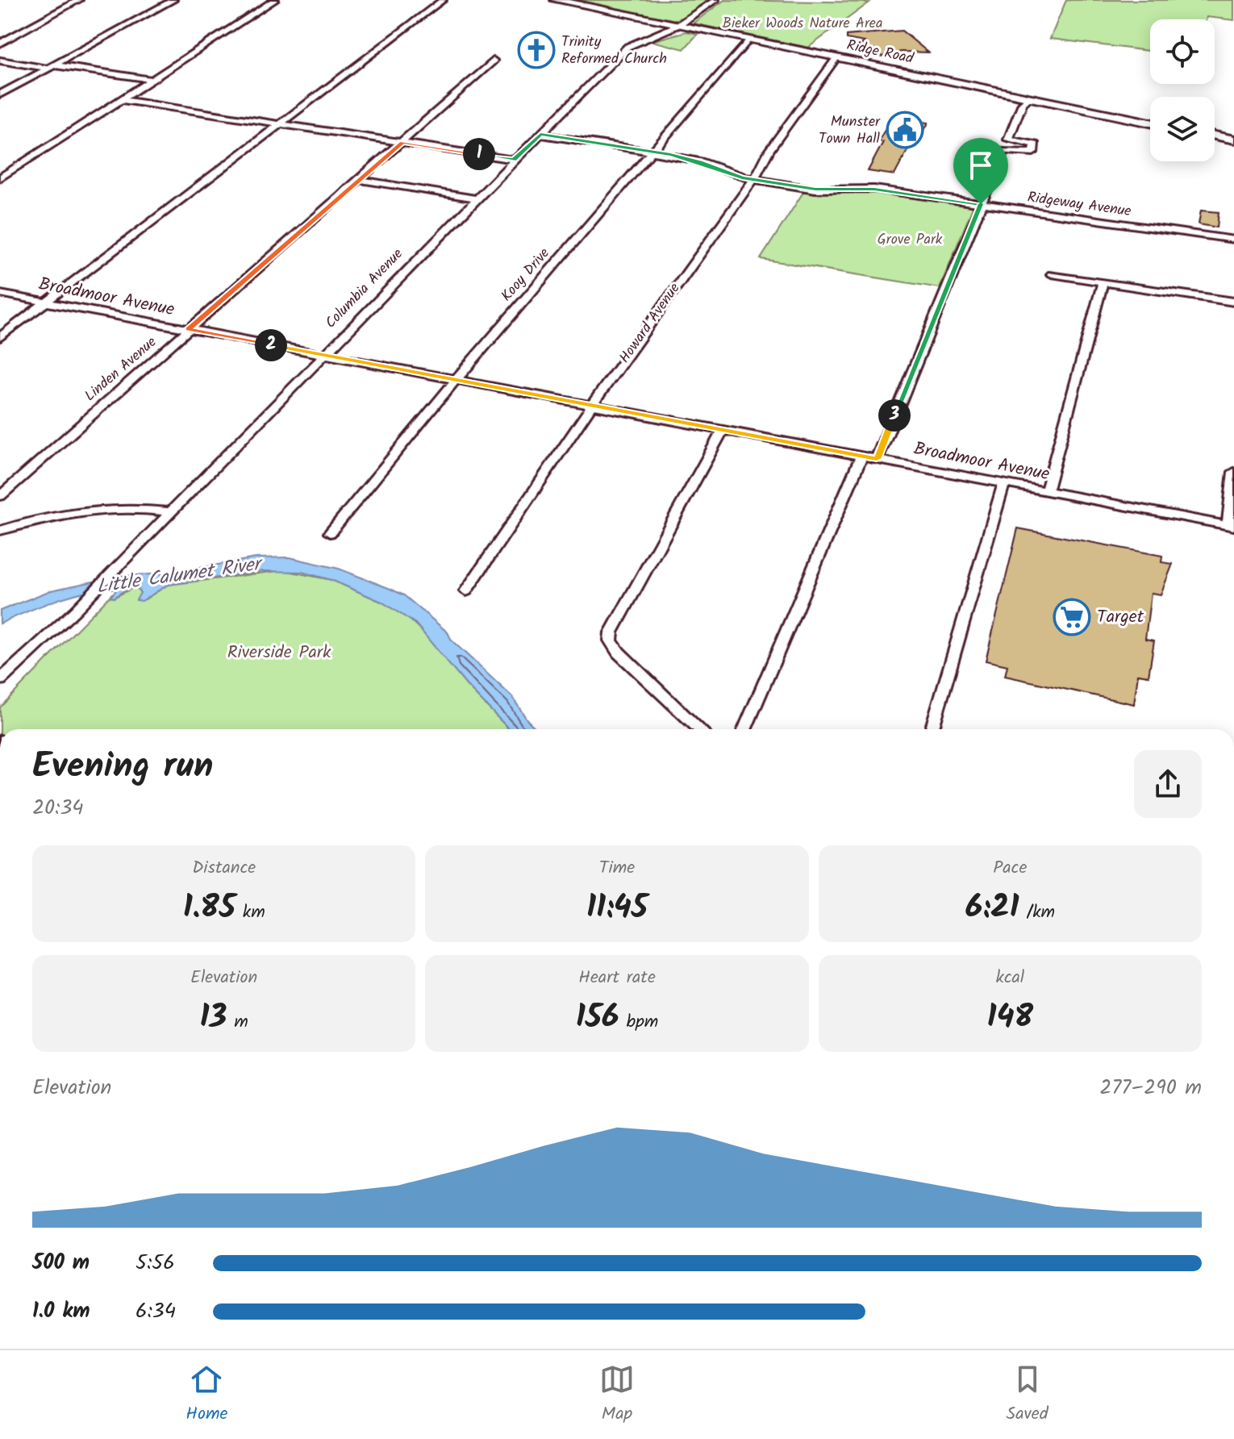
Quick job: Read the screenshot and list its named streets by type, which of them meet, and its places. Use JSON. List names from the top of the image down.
{
  "streets": {
    "main road": ["Ridge Road"],
    "street": [
      "Ridgeway Avenue",
      "Kooy Drive",
      "Columbia Avenue",
      "Broadmoor Avenue",
      "Howard Avenue",
      "Linden Avenue"
    ]
  },
  "crossings": [
    ["Ridge Road", "Kooy Drive"],
    ["Ridge Road", "Columbia Avenue"],
    ["Ridge Road", "Howard Avenue"],
    ["Ridgeway Avenue", "Kooy Drive"],
    ["Ridgeway Avenue", "Columbia Avenue"],
    ["Ridgeway Avenue", "Howard Avenue"],
    ["Kooy Drive", "Broadmoor Avenue"],
    ["Columbia Avenue", "Broadmoor Avenue"],
    ["Broadmoor Avenue", "Howard Avenue"],
    ["Broadmoor Avenue", "Linden Avenue"]
  ],
  "water": ["Little Calumet River"],
  "parks": ["Bieker Woods Nature Area", "Grove Park", "Riverside Park"],
  "places": {
    "church": ["Trinity Reformed Church"],
    "public building": ["Munster Town Hall"],
    "supermarket": ["Target"]
  },
  "page": {
    "pins": ["1", "2", "3"],
    "heading": ["Evening run", "20:34"],
    "stats": [
      ["Distance", "1.85 km"],
      ["Time", "11:45"],
      ["Pace", "6:21 /km"],
      ["Elevation", "13 m"],
      ["Heart rate", "156 bpm"],
      ["kcal", "148"]
    ],
    "chart": ["Elevation", "277–290 m"],
    "list": [
      {
        "name": "500 m",
        "note": "5:56"
      },
      {
        "name": "1.0 km",
        "note": "6:34"
      }
    ],
    "tabs": ["Home", "Map", "Saved"]
  }
}
